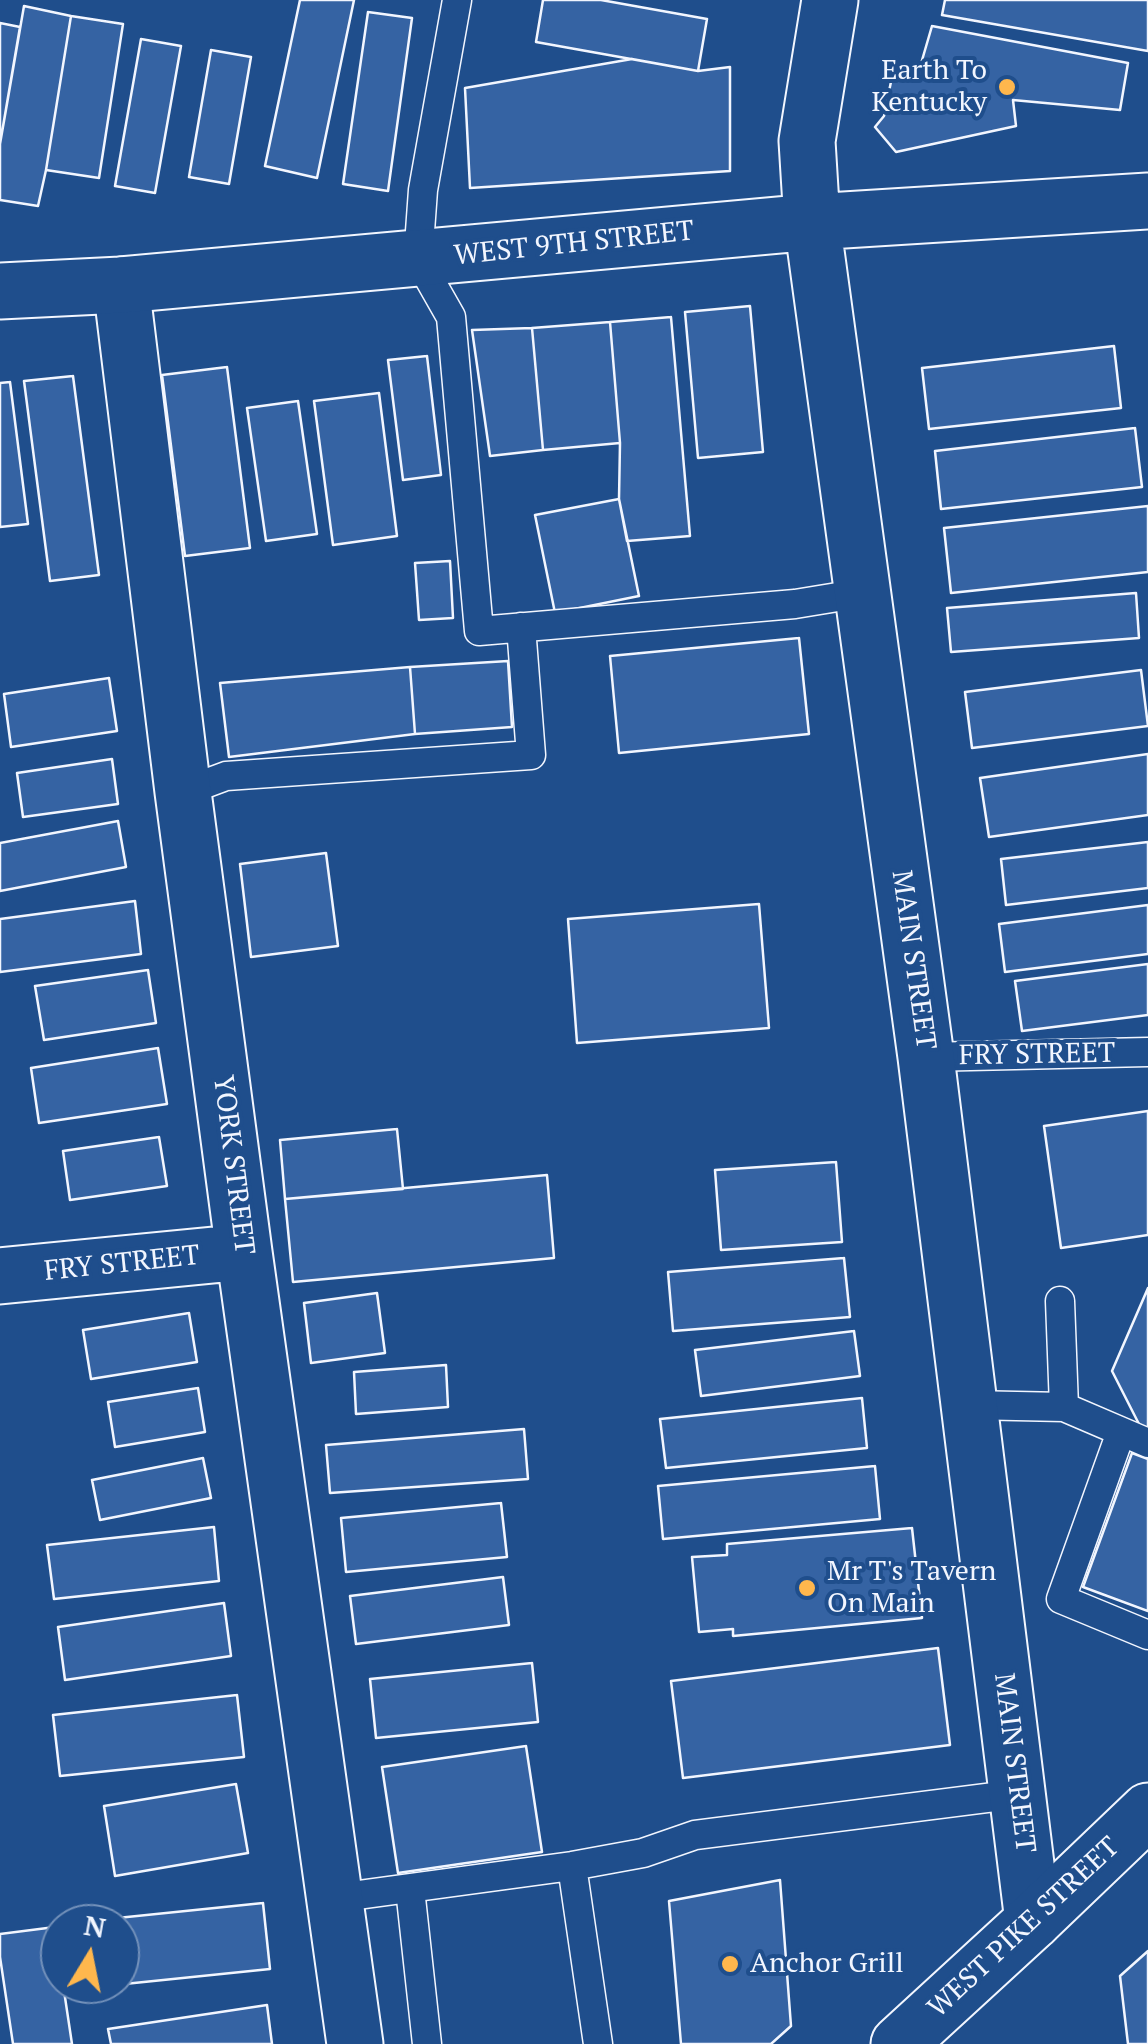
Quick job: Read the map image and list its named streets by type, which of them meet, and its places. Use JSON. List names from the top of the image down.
{
  "streets": {
    "street": [
      "WEST 9TH STREET",
      "MAIN STREET",
      "FRY STREET",
      "YORK STREET",
      "WEST PIKE STREET"
    ]
  },
  "crossings": [
    ["WEST 9TH STREET", "MAIN STREET"],
    ["WEST 9TH STREET", "YORK STREET"],
    ["MAIN STREET", "FRY STREET"],
    ["MAIN STREET", "WEST PIKE STREET"],
    ["FRY STREET", "YORK STREET"]
  ],
  "places": ["Earth To Kentucky", "Mr T's Tavern On Main", "Anchor Grill"],
  "north": "top"
}
